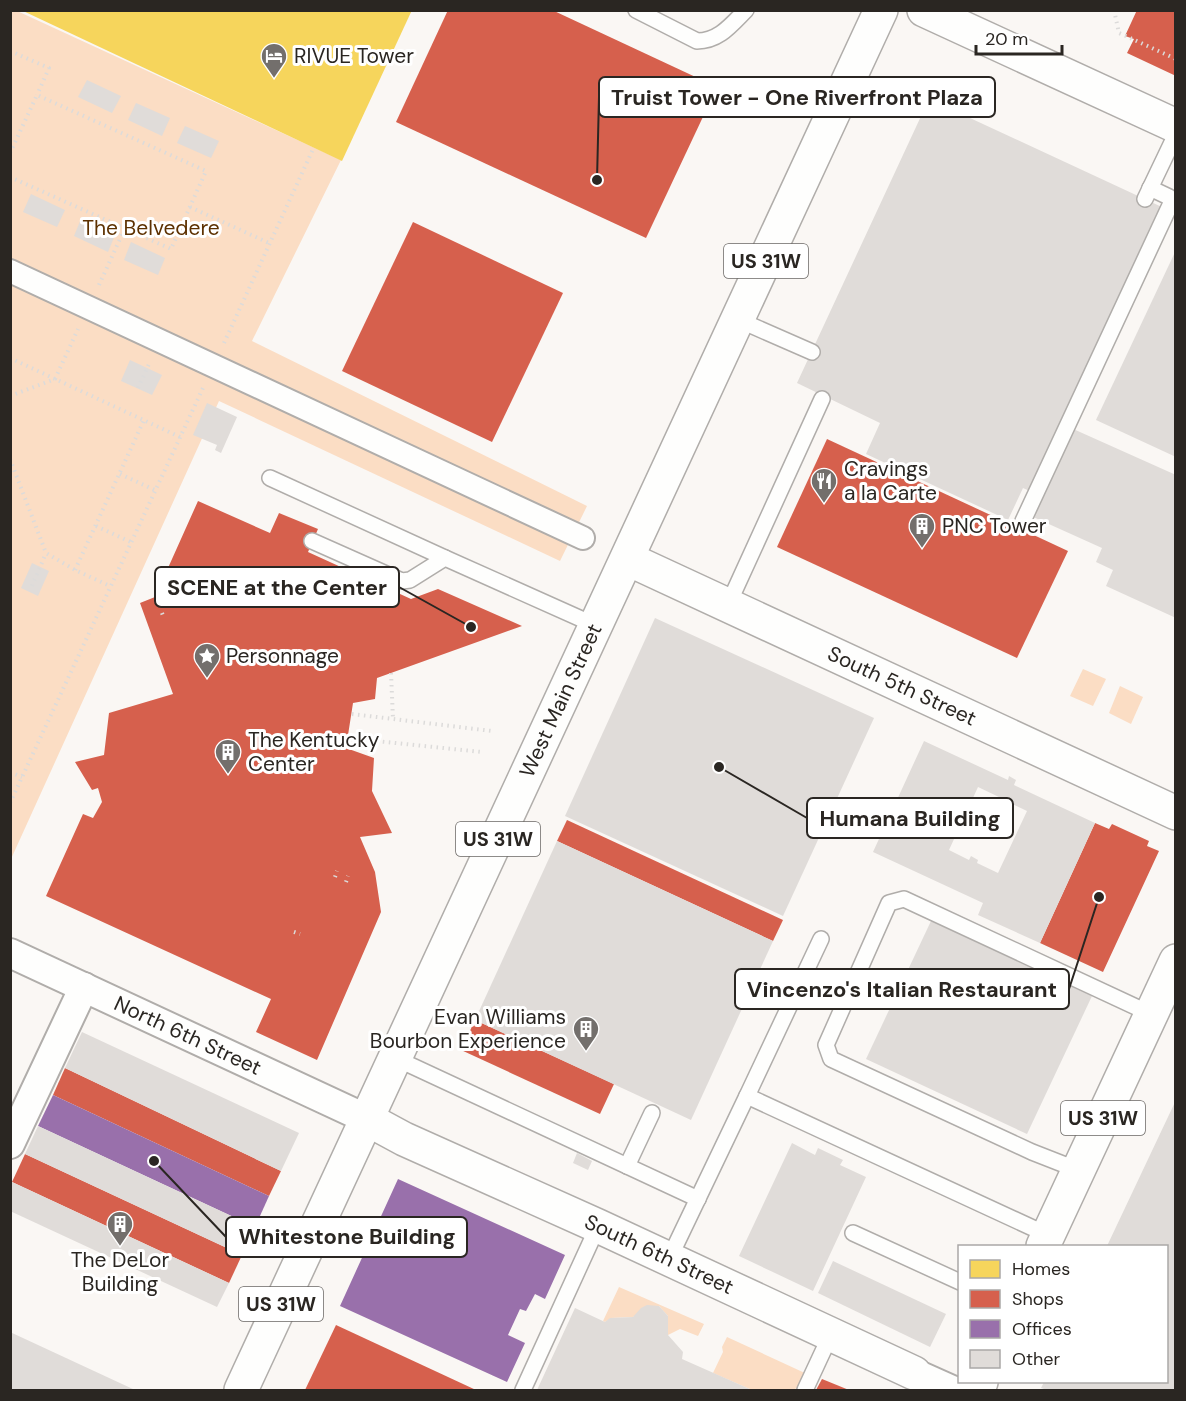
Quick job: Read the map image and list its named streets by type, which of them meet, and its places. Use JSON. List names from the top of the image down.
{
  "streets": {
    "main road": [
      "US 31W",
      "South 5th Street",
      "West Main Street",
      "South 6th Street"
    ],
    "street": ["North 6th Street"]
  },
  "crossings": [
    ["South 5th Street", "West Main Street"],
    ["West Main Street", "North 6th Street"],
    ["West Main Street", "South 6th Street"],
    ["North 6th Street", "South 6th Street"]
  ],
  "parks": ["The Belvedere"],
  "places": {
    "hotel": ["RIVUE Tower"],
    "other": [
      "Truist Tower - One Riverfront Plaza",
      "SCENE at the Center",
      "Humana Building",
      "Vincenzo's Italian Restaurant",
      "Whitestone Building"
    ],
    "restaurant": ["Cravings a la Carte"],
    "building": [
      "PNC Tower",
      "The Kentucky Center",
      "Evan Williams Bourbon Experience",
      "The DeLor Building"
    ],
    "place": ["Personnage"]
  },
  "legend": [
    "Homes",
    "Shops",
    "Offices",
    "Other"
  ],
  "scale_bar": "20 m"
}
